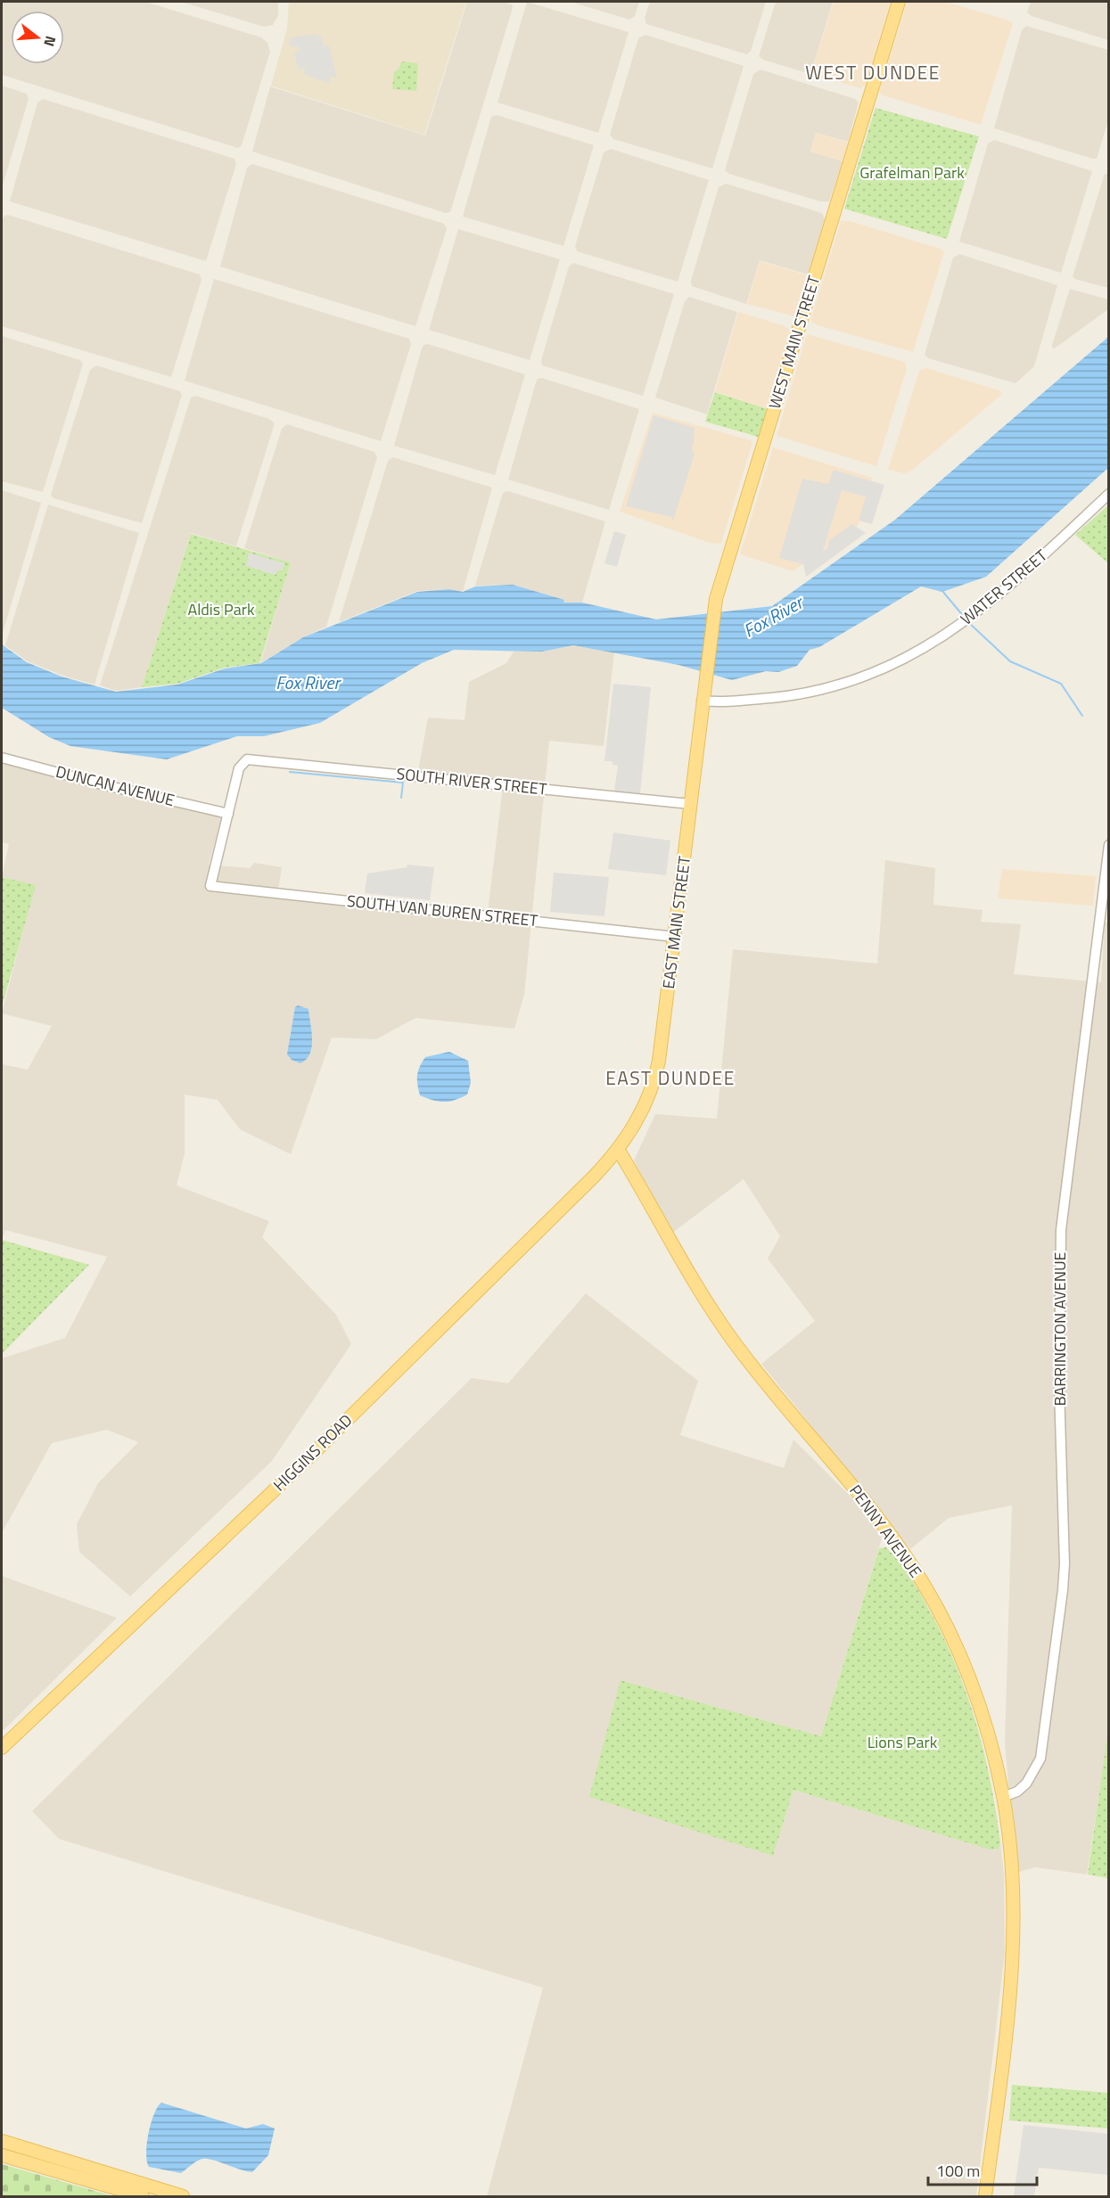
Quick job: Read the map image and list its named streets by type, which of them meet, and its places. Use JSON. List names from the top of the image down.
{
  "streets": {
    "main road": [
      "WEST MAIN STREET",
      "EAST MAIN STREET",
      "HIGGINS ROAD",
      "PENNY AVENUE"
    ],
    "street": [
      "WATER STREET",
      "SOUTH RIVER STREET",
      "DUNCAN AVENUE",
      "SOUTH VAN BUREN STREET",
      "BARRINGTON AVENUE"
    ]
  },
  "crossings": [
    ["WEST MAIN STREET", "EAST MAIN STREET"],
    ["WATER STREET", "EAST MAIN STREET"],
    ["SOUTH RIVER STREET", "DUNCAN AVENUE"],
    ["SOUTH RIVER STREET", "SOUTH VAN BUREN STREET"],
    ["SOUTH RIVER STREET", "EAST MAIN STREET"],
    ["DUNCAN AVENUE", "SOUTH VAN BUREN STREET"],
    ["SOUTH VAN BUREN STREET", "EAST MAIN STREET"],
    ["EAST MAIN STREET", "HIGGINS ROAD"],
    ["EAST MAIN STREET", "PENNY AVENUE"],
    ["BARRINGTON AVENUE", "PENNY AVENUE"],
    ["HIGGINS ROAD", "PENNY AVENUE"]
  ],
  "districts": ["WEST DUNDEE", "EAST DUNDEE"],
  "water": ["Fox River"],
  "parks": ["Grafelman Park", "Aldis Park", "Lions Park"],
  "scale_bar": "100 m",
  "north": "right"
}
